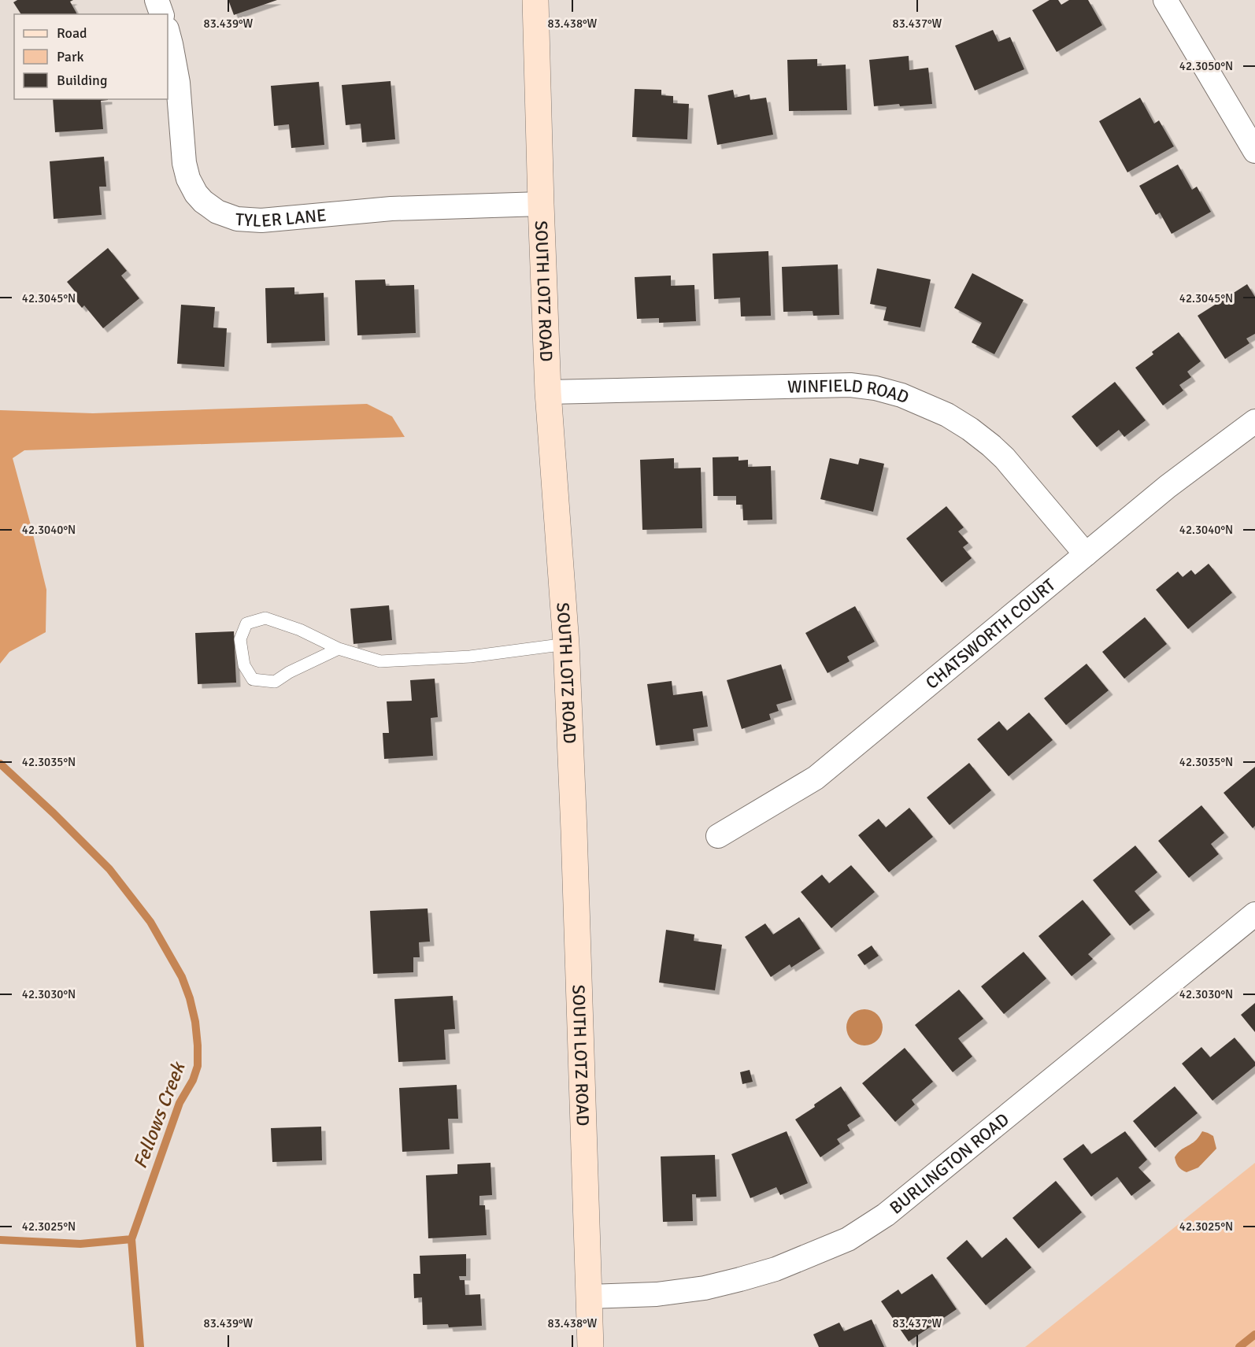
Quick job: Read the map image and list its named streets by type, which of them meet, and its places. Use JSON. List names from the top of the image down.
{
  "streets": {
    "street": [
      "TYLER LANE",
      "SOUTH LOTZ ROAD",
      "WINFIELD ROAD",
      "CHATSWORTH COURT",
      "BURLINGTON ROAD"
    ]
  },
  "crossings": [
    ["TYLER LANE", "SOUTH LOTZ ROAD"],
    ["SOUTH LOTZ ROAD", "WINFIELD ROAD"],
    ["SOUTH LOTZ ROAD", "BURLINGTON ROAD"],
    ["WINFIELD ROAD", "CHATSWORTH COURT"]
  ],
  "water": ["Fellows Creek"],
  "legend": ["Road", "Park", "Building"],
  "coordinates": [
    "83.439°W",
    "83.438°W",
    "83.437°W",
    "42.3050°N",
    "42.3045°N",
    "42.3040°N",
    "42.3035°N",
    "42.3030°N",
    "42.3025°N"
  ]
}
